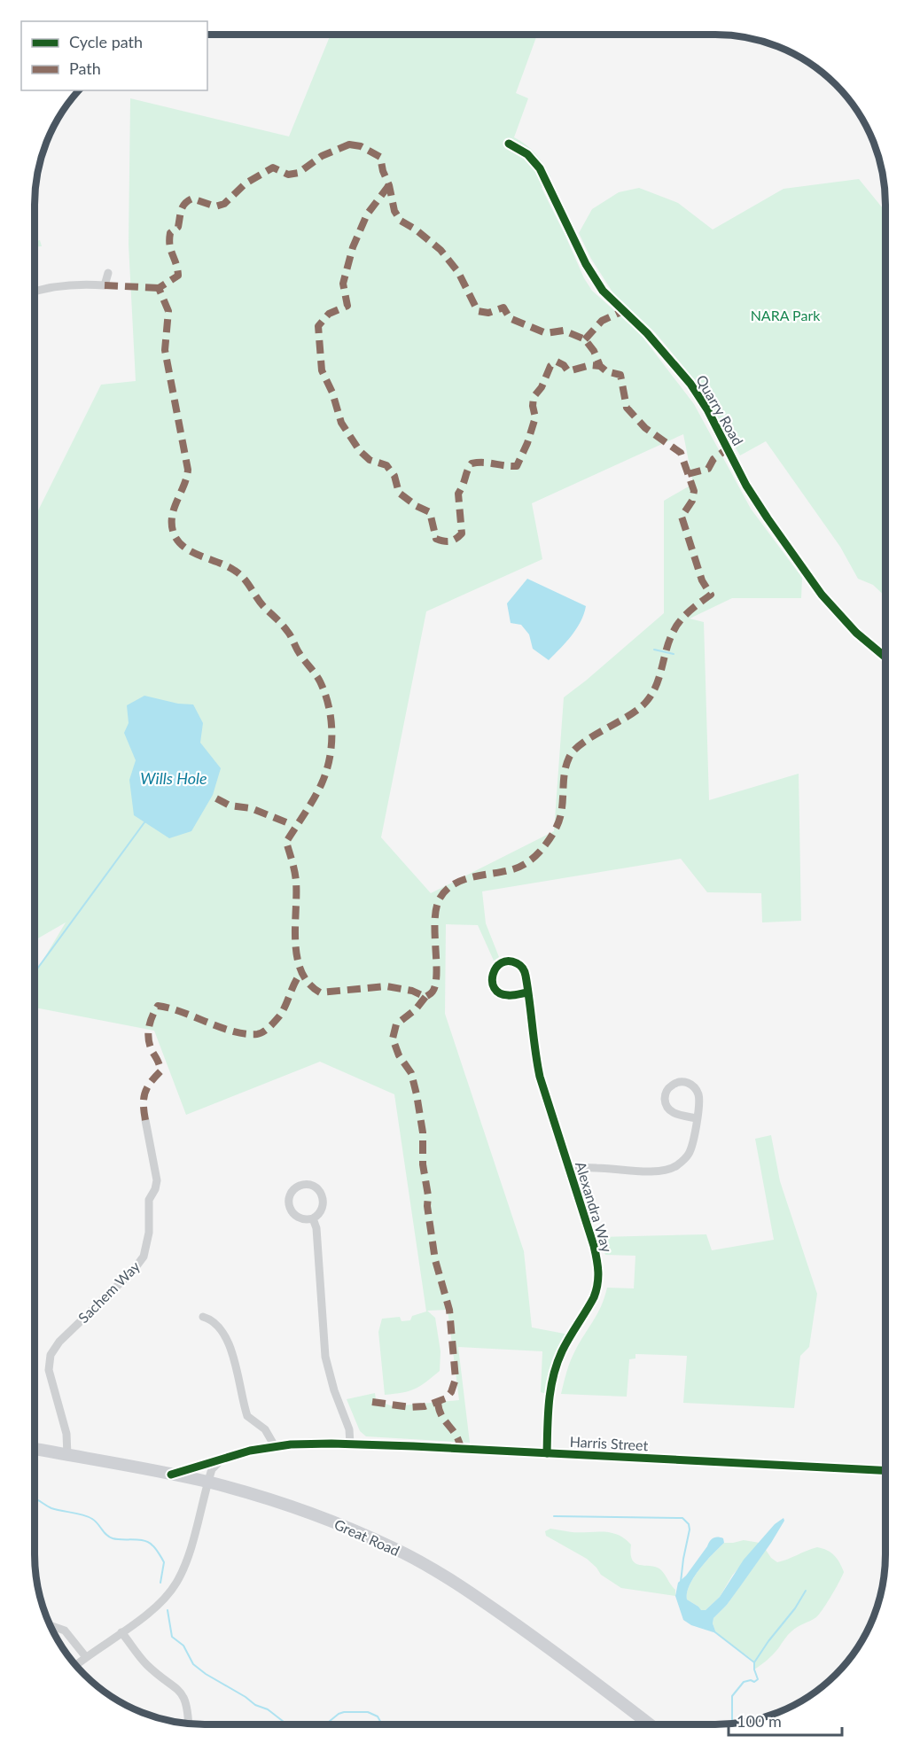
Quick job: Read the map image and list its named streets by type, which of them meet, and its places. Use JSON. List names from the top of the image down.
{
  "streets": {
    "main road": ["Great Road"],
    "street": [
      "Quarry Road",
      "Alexandra Way",
      "Sachem Way",
      "Harris Street"
    ]
  },
  "crossings": [
    ["Alexandra Way", "Harris Street"],
    ["Sachem Way", "Great Road"],
    ["Harris Street", "Great Road"]
  ],
  "water": ["Wills Hole"],
  "parks": ["NARA Park"],
  "legend": ["Cycle path", "Path"],
  "scale_bar": "100 m"
}
